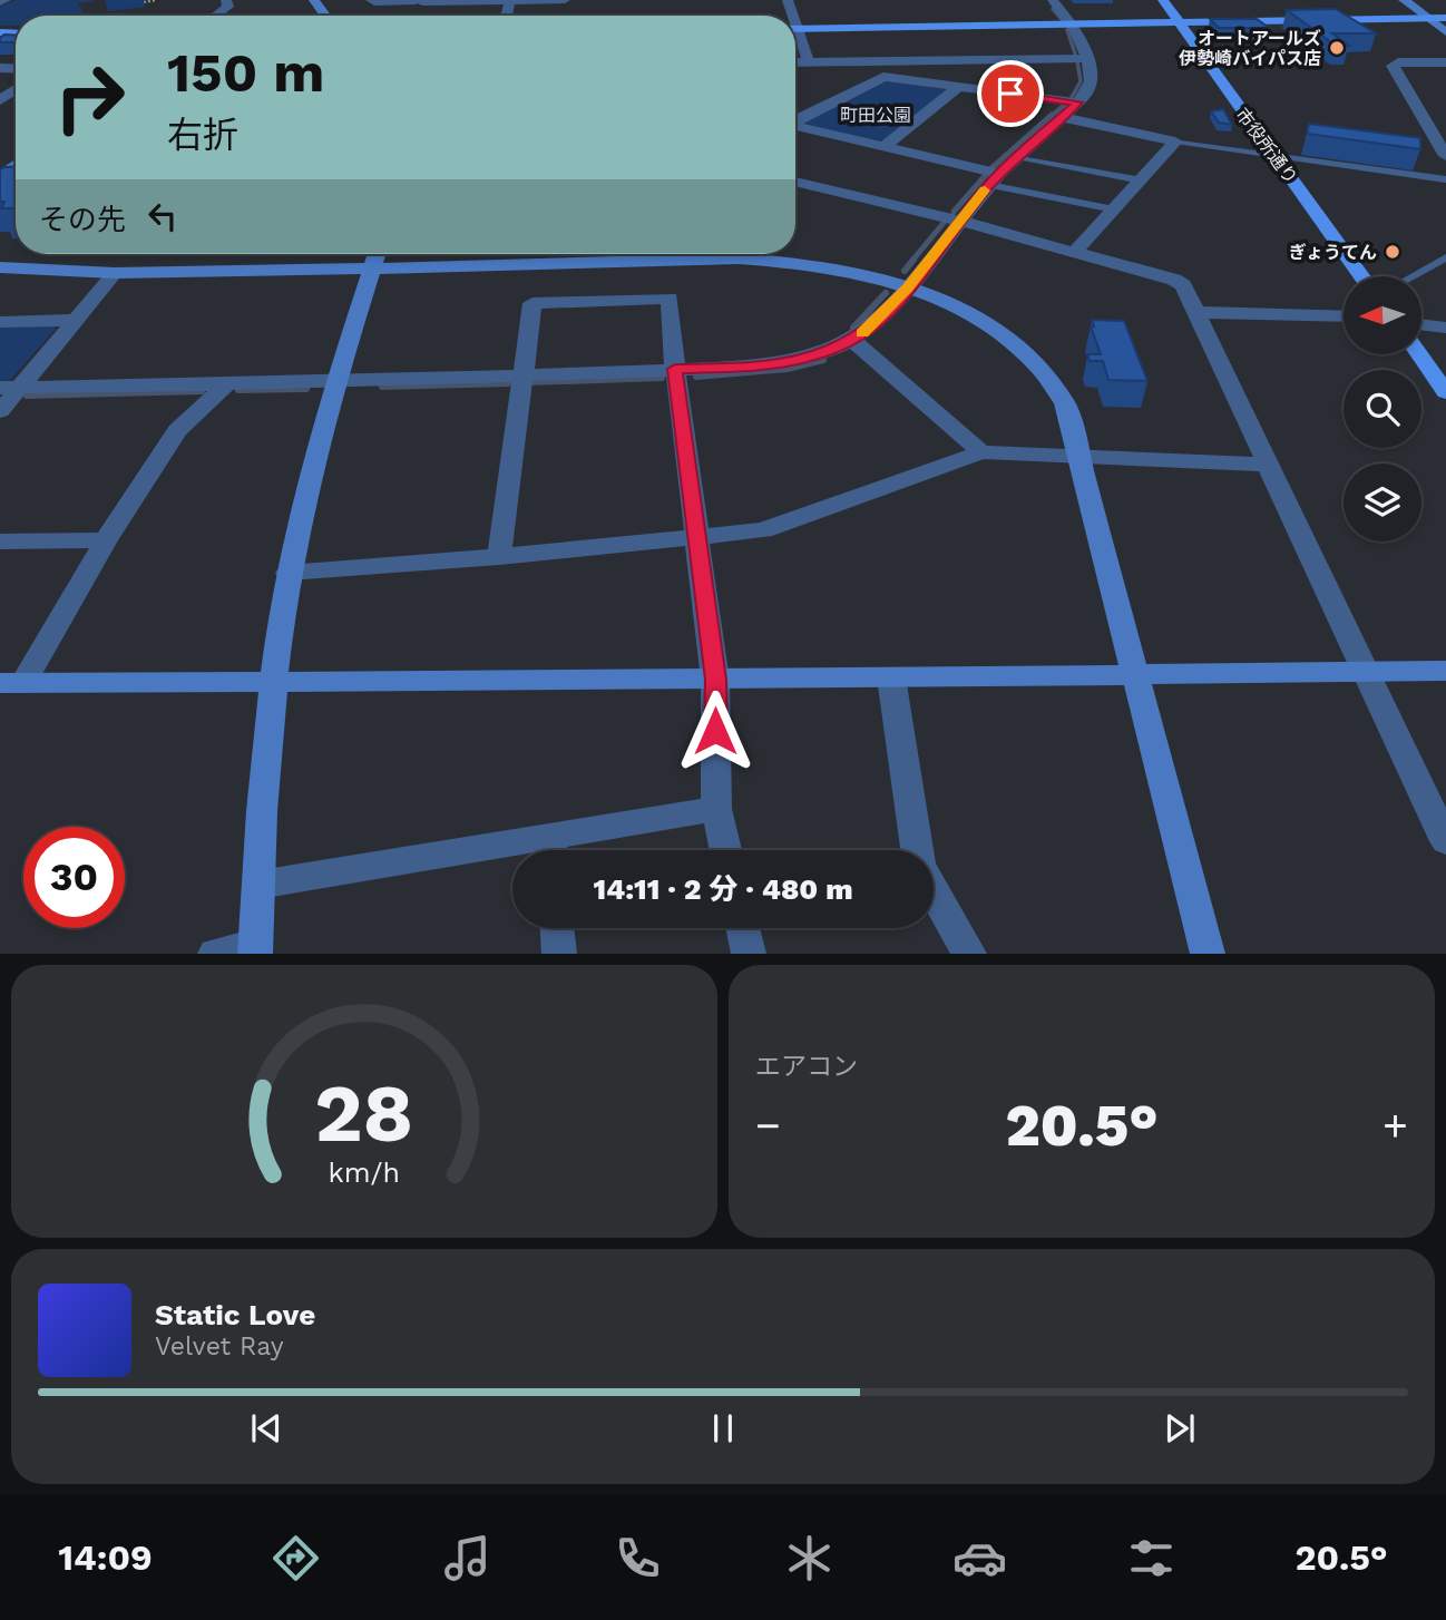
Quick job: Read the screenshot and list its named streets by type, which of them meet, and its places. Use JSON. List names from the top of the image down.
{
  "streets": {
    "main road": ["市役所通り"]
  },
  "parks": ["町田公園"],
  "places": ["オートアールズ 伊勢崎バイパス店", "ぎょうてん"],
  "north": "left",
  "page": {
    "turn": ["150 m", "右折"],
    "then": "その先",
    "limit": "30",
    "trip": "14:11 · 2 分 · 480 m",
    "tile": "エアコン",
    "heat": ["−", "20.5°", "+"],
    "song": ["Static Love", "Velvet Ray"],
    "tabs": ["14:09", "20.5°"],
    "gauge": ["28", "km/h"]
  }
}
